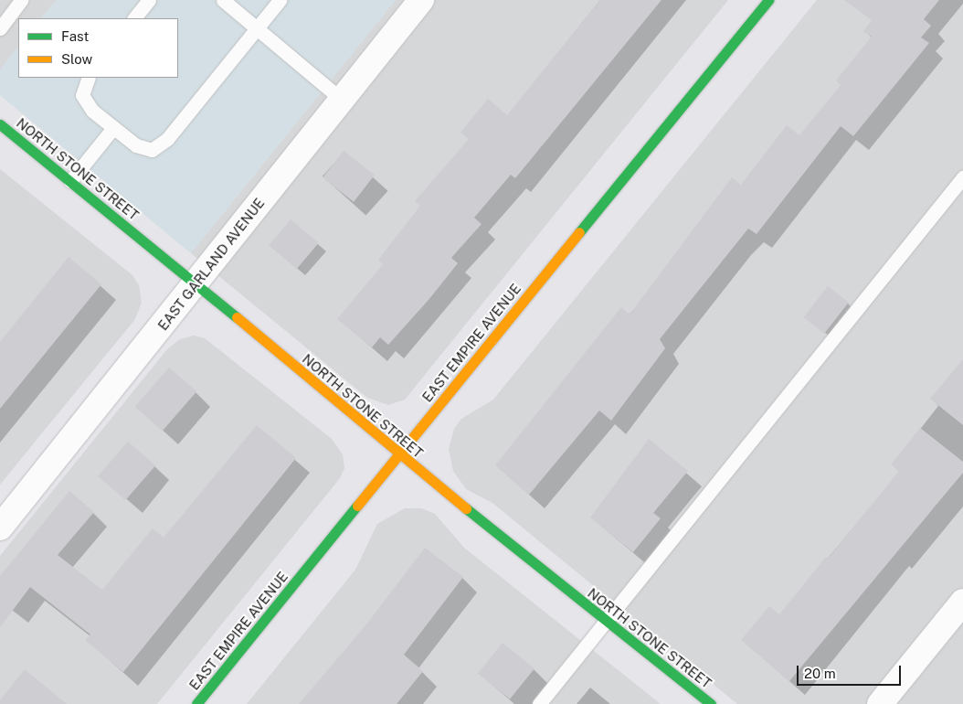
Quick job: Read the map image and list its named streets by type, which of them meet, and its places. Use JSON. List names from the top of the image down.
{
  "streets": {
    "street": ["NORTH STONE STREET", "EAST GARLAND AVENUE", "EAST EMPIRE AVENUE"]
  },
  "crossings": [
    ["NORTH STONE STREET", "EAST GARLAND AVENUE"],
    ["NORTH STONE STREET", "EAST EMPIRE AVENUE"]
  ],
  "legend": ["Fast", "Slow"],
  "scale_bar": "20 m"
}
